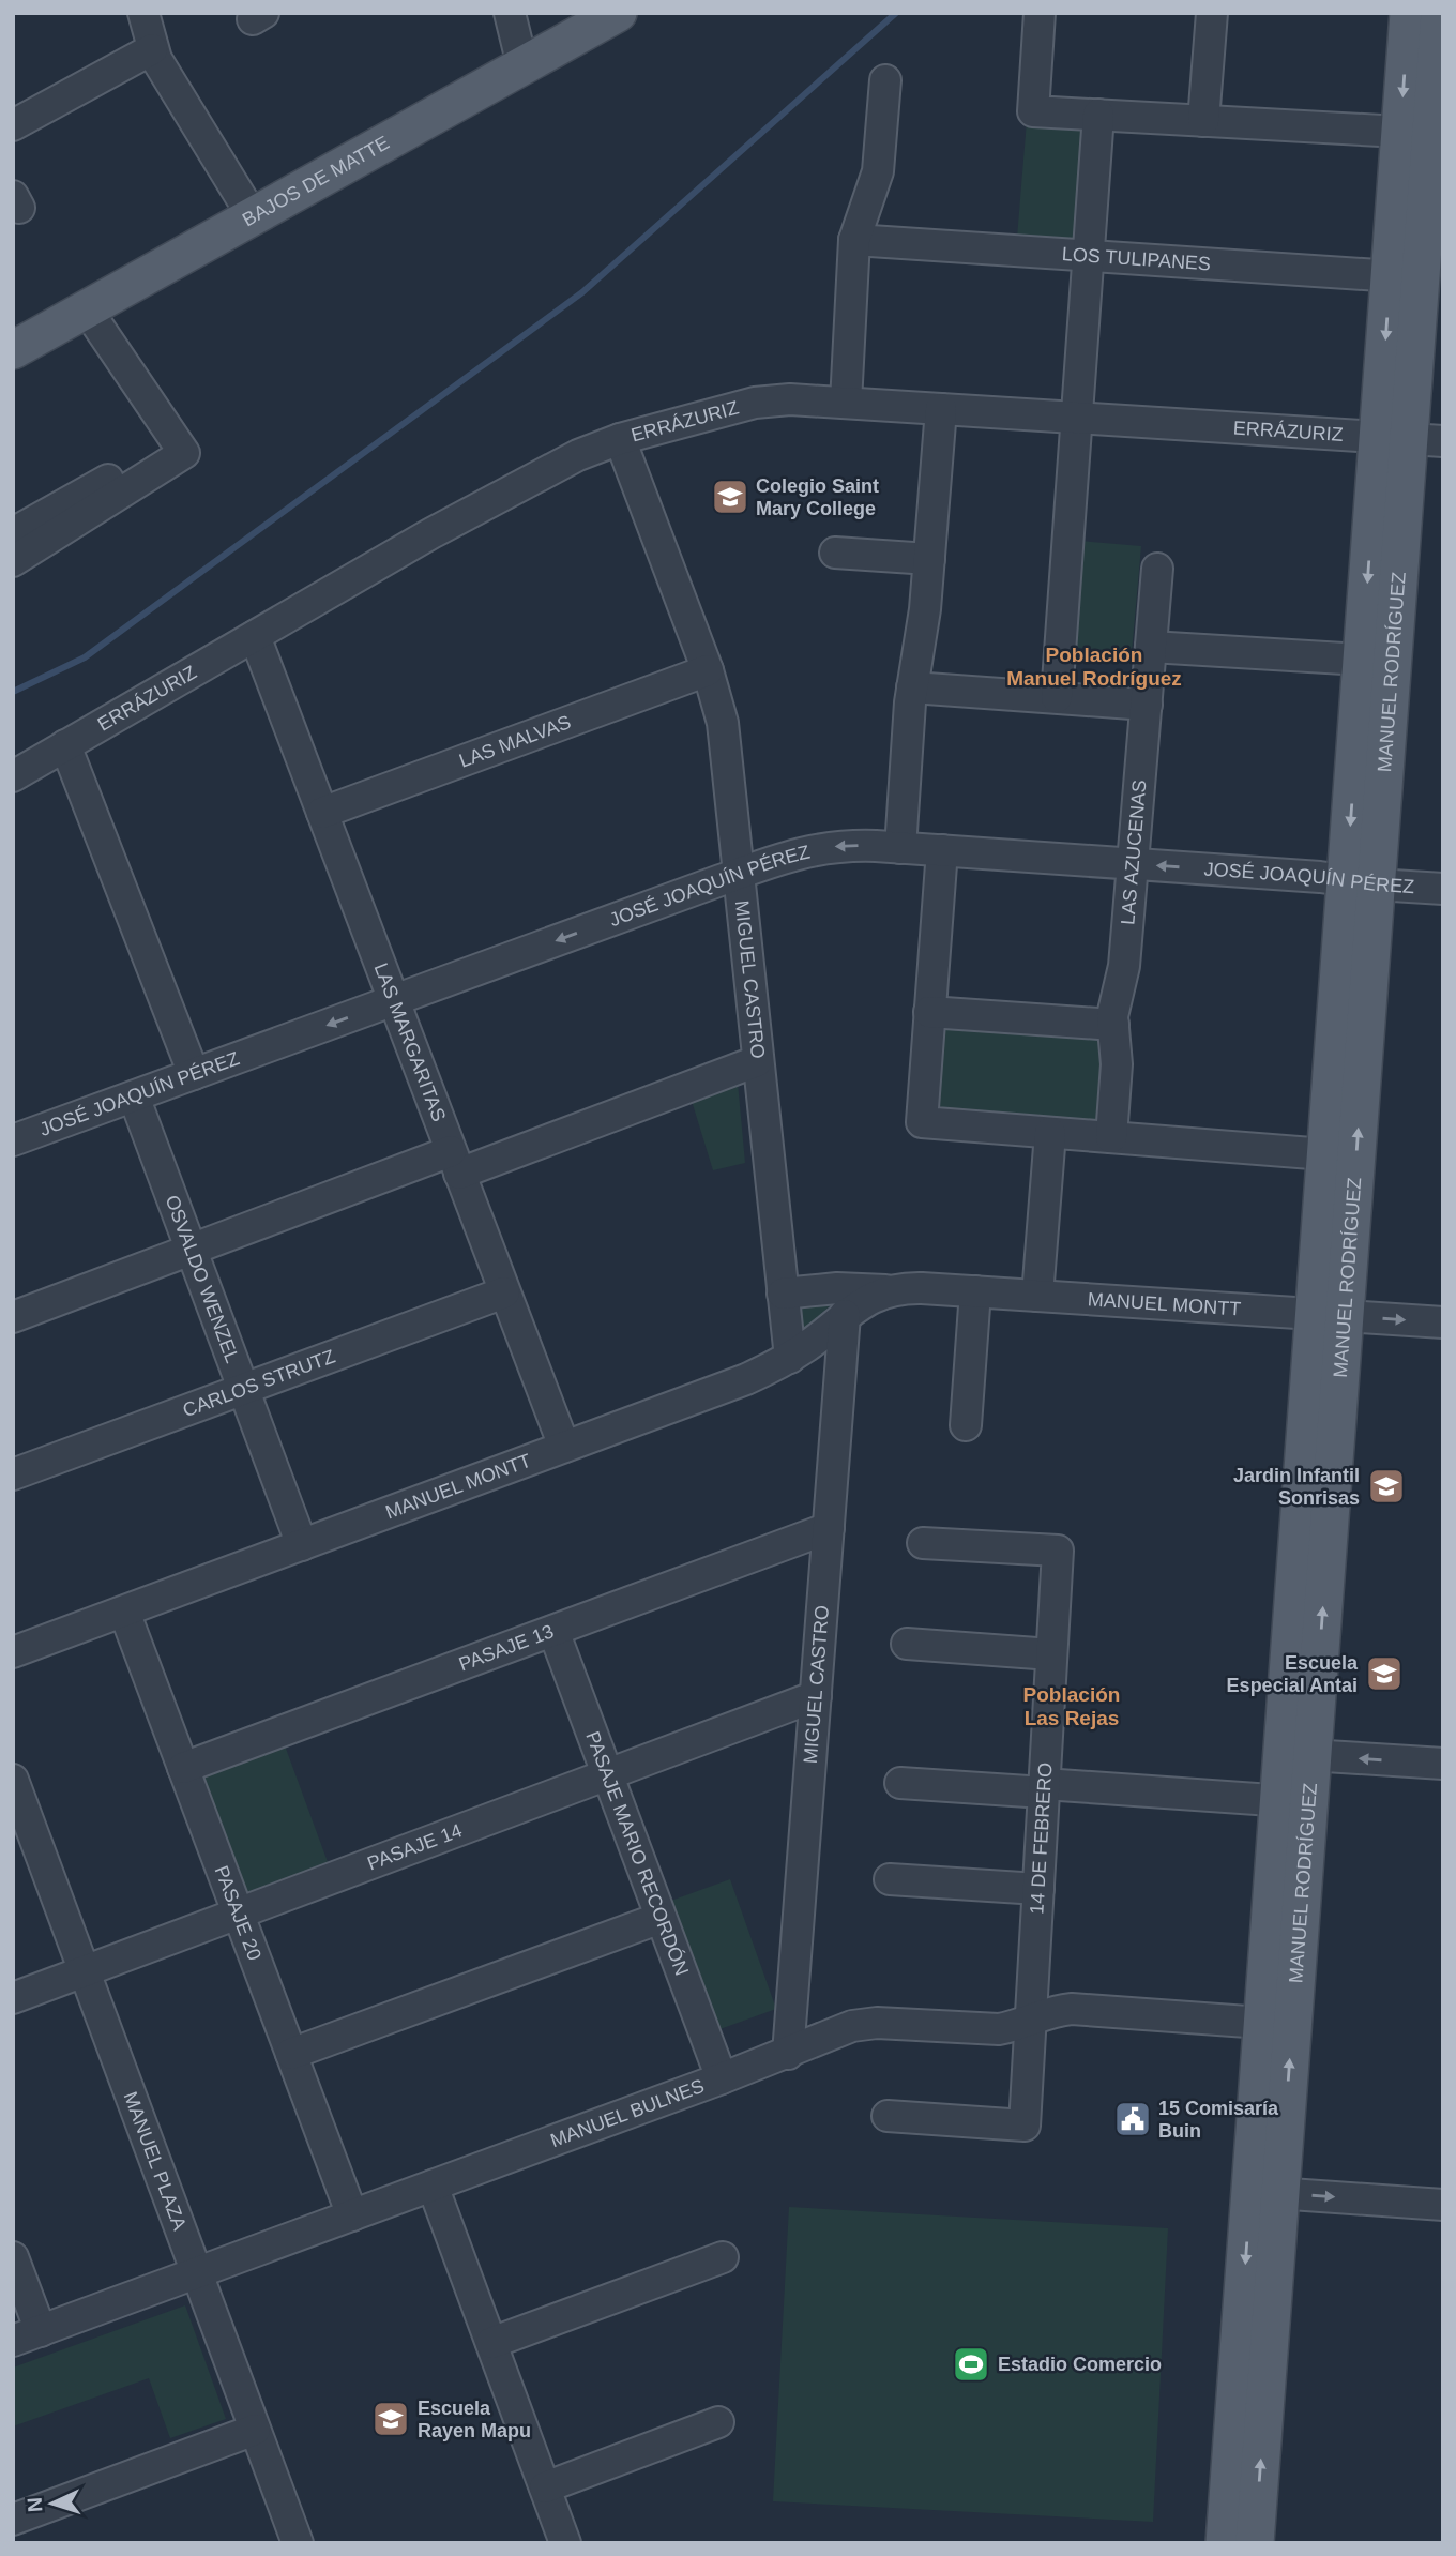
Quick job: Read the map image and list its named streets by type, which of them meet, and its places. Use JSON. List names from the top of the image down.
{
  "streets": {
    "main road": ["BAJOS DE MATTE", "MANUEL RODRÍGUEZ"],
    "street": [
      "LOS TULIPANES",
      "ERRÁZURIZ",
      "LAS MALVAS",
      "LAS AZUCENAS",
      "JOSÉ JOAQUÍN PÉREZ",
      "MIGUEL CASTRO",
      "LAS MARGARITAS",
      "OSVALDO WENZEL",
      "MANUEL MONTT",
      "CARLOS STRUTZ",
      "PASAJE 13",
      "14 DE FEBRERO",
      "PASAJE 14",
      "PASAJE MARIO RECORDÓN",
      "PASAJE 20",
      "MANUEL BULNES",
      "MANUEL PLAZA"
    ]
  },
  "crossings": [
    ["LOS TULIPANES", "MANUEL RODRÍGUEZ"],
    ["ERRÁZURIZ", "MANUEL RODRÍGUEZ"],
    ["ERRÁZURIZ", "MIGUEL CASTRO"],
    ["ERRÁZURIZ", "LAS MARGARITAS"],
    ["MANUEL RODRÍGUEZ", "JOSÉ JOAQUÍN PÉREZ"],
    ["MANUEL RODRÍGUEZ", "MANUEL MONTT"],
    ["MANUEL RODRÍGUEZ", "MANUEL BULNES"],
    ["LAS MALVAS", "MIGUEL CASTRO"],
    ["LAS MALVAS", "LAS MARGARITAS"],
    ["LAS AZUCENAS", "JOSÉ JOAQUÍN PÉREZ"],
    ["JOSÉ JOAQUÍN PÉREZ", "MIGUEL CASTRO"],
    ["JOSÉ JOAQUÍN PÉREZ", "LAS MARGARITAS"],
    ["JOSÉ JOAQUÍN PÉREZ", "OSVALDO WENZEL"],
    ["MIGUEL CASTRO", "MANUEL MONTT"],
    ["MIGUEL CASTRO", "PASAJE 13"],
    ["MIGUEL CASTRO", "PASAJE 14"],
    ["MIGUEL CASTRO", "MANUEL BULNES"],
    ["LAS MARGARITAS", "MANUEL MONTT"],
    ["LAS MARGARITAS", "CARLOS STRUTZ"],
    ["OSVALDO WENZEL", "MANUEL MONTT"],
    ["OSVALDO WENZEL", "CARLOS STRUTZ"],
    ["MANUEL MONTT", "PASAJE 20"],
    ["PASAJE 13", "PASAJE MARIO RECORDÓN"],
    ["PASAJE 13", "PASAJE 20"],
    ["14 DE FEBRERO", "MANUEL BULNES"],
    ["PASAJE 14", "PASAJE MARIO RECORDÓN"],
    ["PASAJE 14", "PASAJE 20"],
    ["PASAJE 14", "MANUEL PLAZA"],
    ["PASAJE MARIO RECORDÓN", "MANUEL BULNES"],
    ["PASAJE 20", "MANUEL BULNES"],
    ["MANUEL BULNES", "MANUEL PLAZA"]
  ],
  "districts": ["Población Manuel Rodríguez", "Población Las Rejas"],
  "places": {
    "school or university": [
      "Colegio Saint Mary College",
      "Jardin Infantil Sonrisas",
      "Escuela Especial Antai",
      "Escuela Rayen Mapu"
    ],
    "public building": ["15 Comisaría Buin"],
    "sports": ["Estadio Comercio"]
  },
  "north": "left"
}
